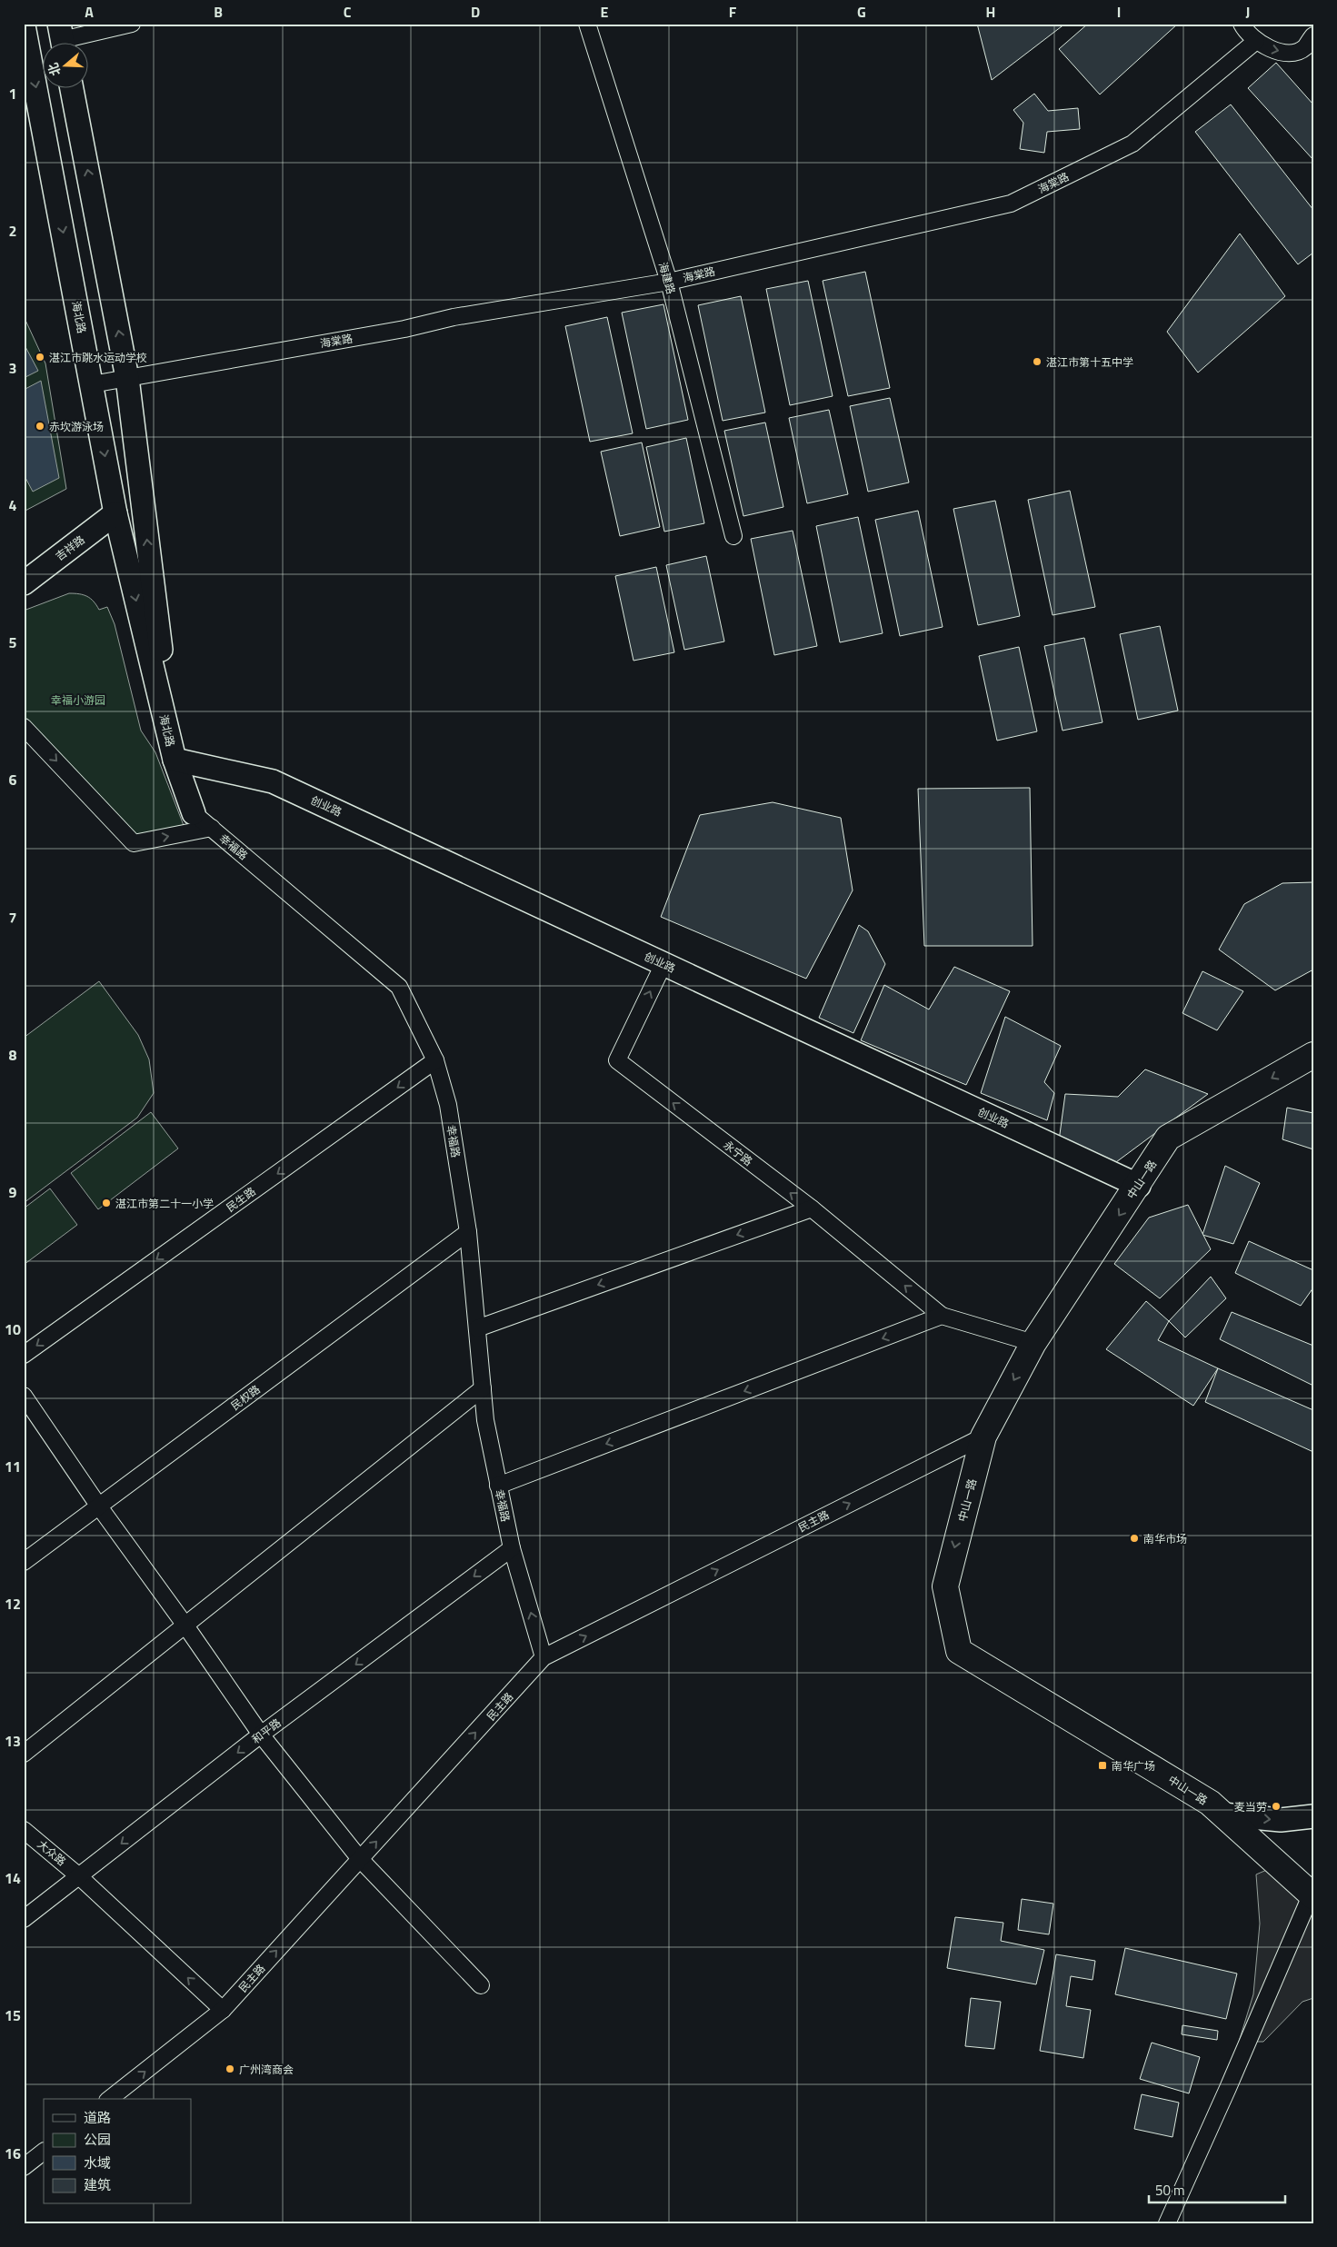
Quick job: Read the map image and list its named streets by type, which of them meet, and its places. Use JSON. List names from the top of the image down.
{
  "streets": {
    "main road": ["中山一路"],
    "street": [
      "海棠路",
      "海建路",
      "海北路",
      "吉祥路",
      "创业路",
      "幸福路",
      "永宁路",
      "民生路",
      "民权路",
      "民主路",
      "和平路",
      "大众路"
    ]
  },
  "crossings": [
    ["海棠路", "海建路"],
    ["海棠路", "海北路"],
    ["海北路", "吉祥路"],
    ["海北路", "创业路"],
    ["创业路", "永宁路"],
    ["创业路", "中山一路"],
    ["幸福路", "民生路"],
    ["幸福路", "民权路"],
    ["幸福路", "民主路"],
    ["幸福路", "和平路"],
    ["中山一路", "民主路"],
    ["民主路", "大众路"],
    ["和平路", "大众路"]
  ],
  "one_way": [
    "永宁路",
    "民生路",
    "民主路",
    "大众路"
  ],
  "parks": ["幸福小游园"],
  "places": {
    "other": [
      "湛江市跳水运动学校",
      "湛江市第十五中学",
      "赤坎游泳场",
      "湛江市第二十一小学",
      "南华市场",
      "麦当劳",
      "广州湾商会"
    ],
    "transit": ["南华广场"]
  },
  "legend": [
    "道路",
    "公园",
    "水域",
    "建筑"
  ],
  "scale_bar": "50 m",
  "north": "left",
  "grid": {
    "columns": [
      "A",
      "B",
      "C",
      "D",
      "E",
      "F",
      "G",
      "H",
      "I",
      "J"
    ],
    "rows": [
      "1",
      "2",
      "3",
      "4",
      "5",
      "6",
      "7",
      "8",
      "9",
      "10",
      "11",
      "12",
      "13",
      "14",
      "15",
      "16"
    ]
  }
}
